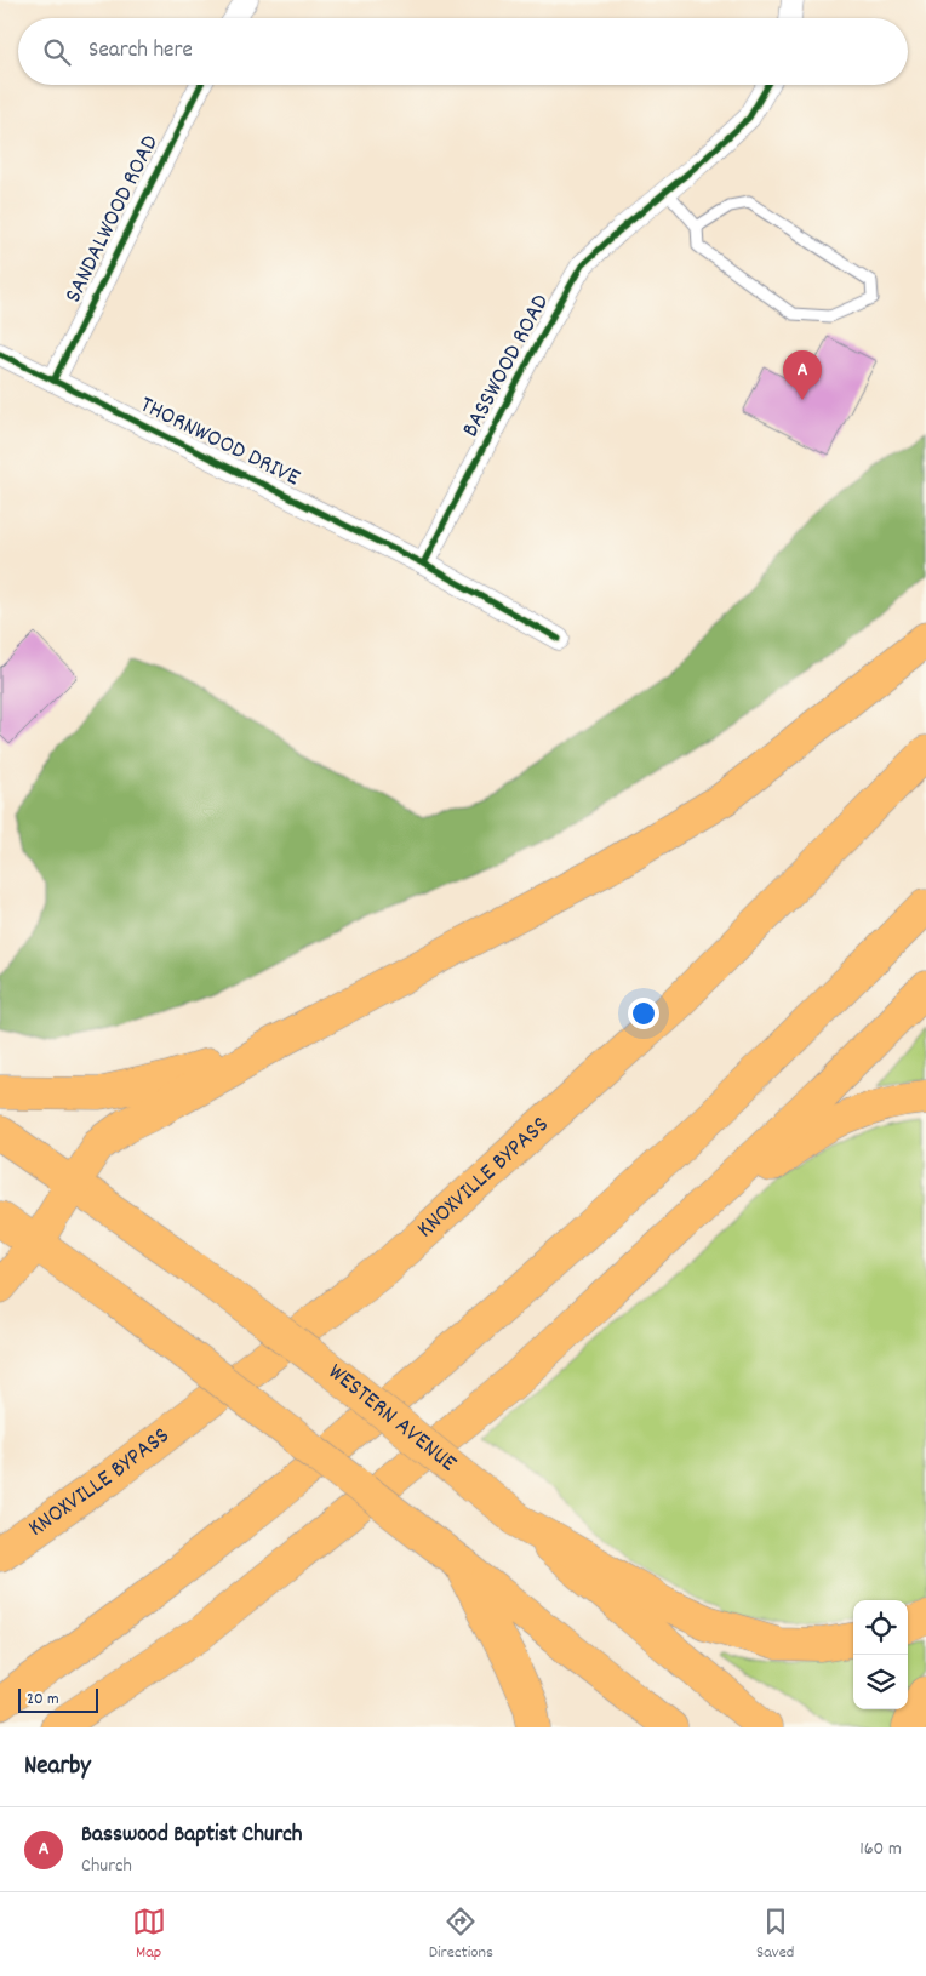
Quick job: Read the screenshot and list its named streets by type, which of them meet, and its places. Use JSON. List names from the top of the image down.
{
  "streets": {
    "main road": ["KNOXVILLE BYPASS", "WESTERN AVENUE"],
    "street": ["SANDALWOOD ROAD", "BASSWOOD ROAD", "THORNWOOD DRIVE"]
  },
  "crossings": [
    ["SANDALWOOD ROAD", "THORNWOOD DRIVE"],
    ["BASSWOOD ROAD", "THORNWOOD DRIVE"]
  ],
  "scale_bar": "20 m",
  "page": {
    "search": "Search here",
    "pins": "A",
    "scale": "20 m",
    "heading": "Nearby",
    "list": [
      {
        "mark": "A",
        "name": "Basswood Baptist Church",
        "note": "Church",
        "value": "160 m"
      }
    ],
    "nav": ["Map", "Directions", "Saved"]
  }
}
